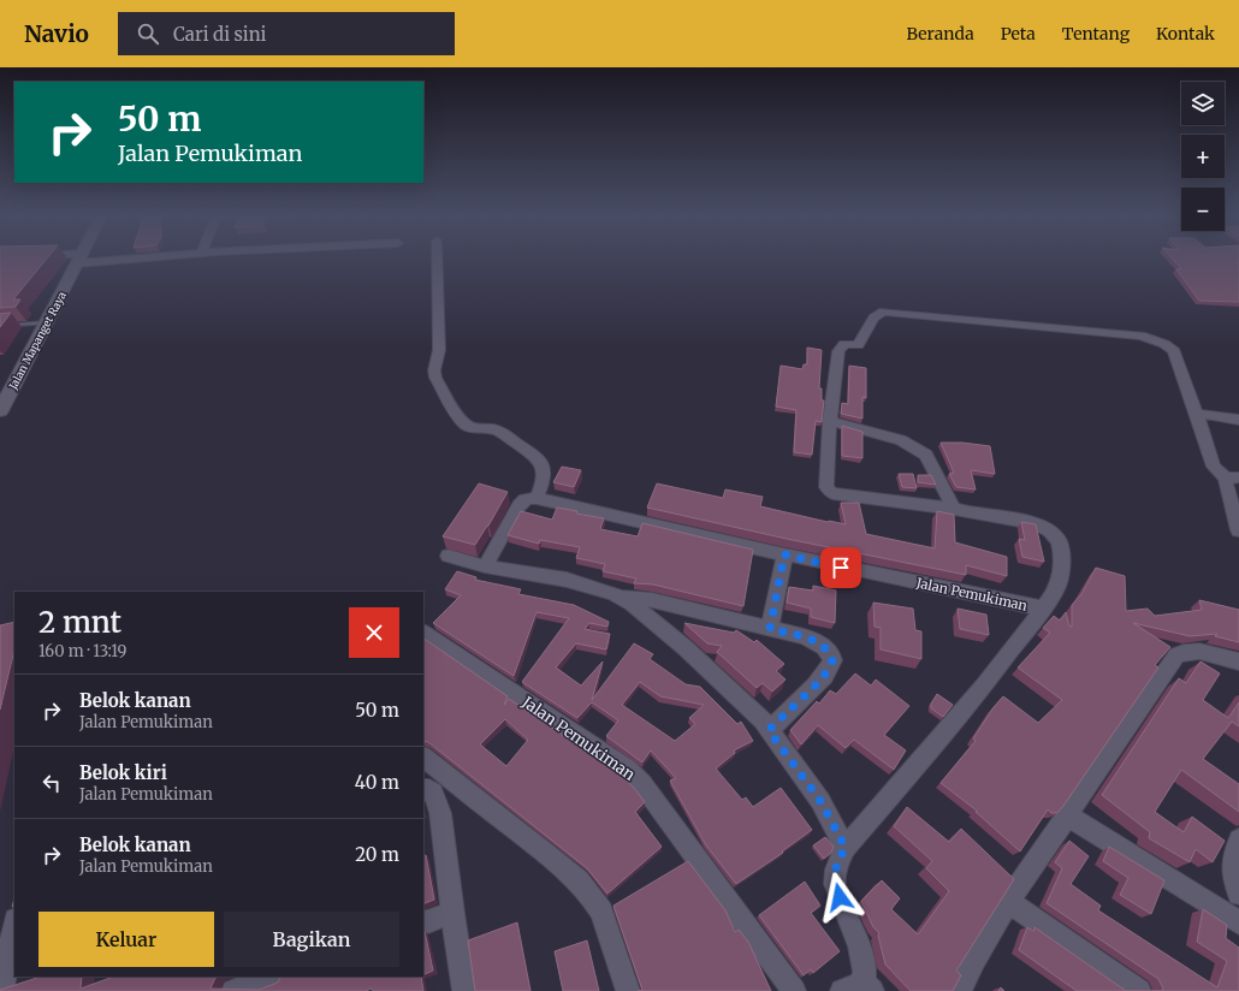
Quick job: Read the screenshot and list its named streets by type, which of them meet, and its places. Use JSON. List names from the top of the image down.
{
  "streets": {
    "street": ["Jalan Mapanget Raya", "Jalan Pemukiman"]
  },
  "page": {
    "header": "Navio",
    "search": "Cari di sini",
    "nav": [
      "Beranda",
      "Peta",
      "Tentang",
      "Kontak"
    ],
    "map_buttons": ["+", "−"],
    "turn": ["50 m", "Jalan Pemukiman"],
    "heading": ["2 mnt", "160 m · 13:19"],
    "list": [
      {
        "name": "Belok kanan",
        "note": "Jalan Pemukiman",
        "value": "50 m"
      },
      {
        "name": "Belok kiri",
        "note": "Jalan Pemukiman",
        "value": "40 m"
      },
      {
        "name": "Belok kanan",
        "note": "Jalan Pemukiman",
        "value": "20 m"
      }
    ],
    "buttons": ["Keluar", "Bagikan"]
  }
}
